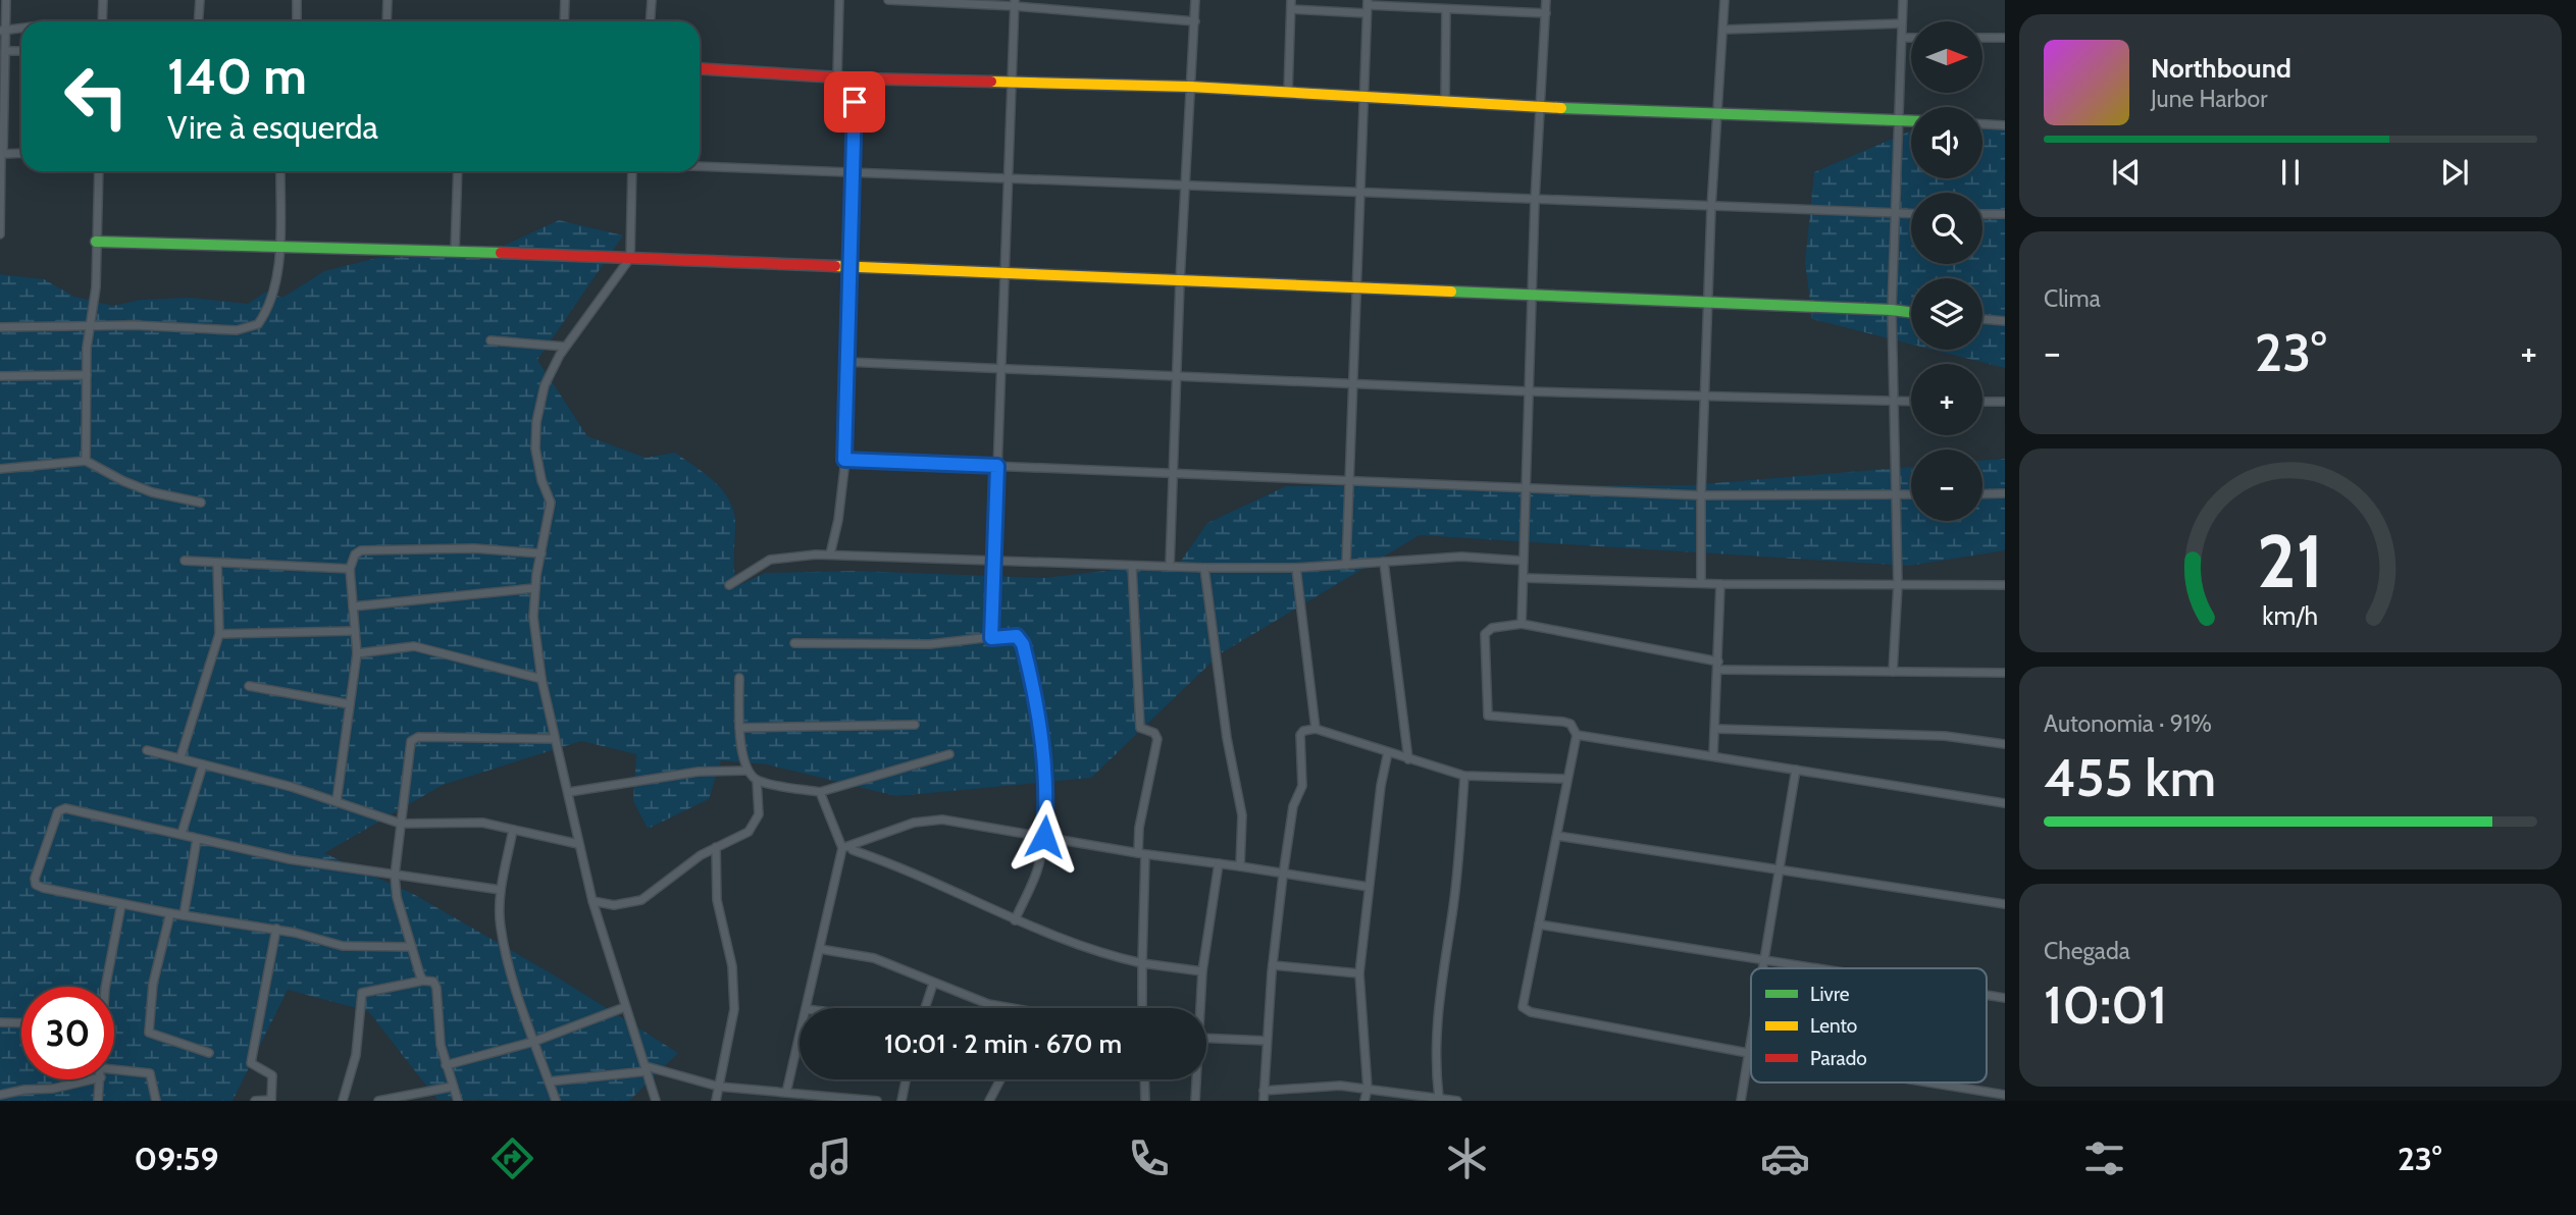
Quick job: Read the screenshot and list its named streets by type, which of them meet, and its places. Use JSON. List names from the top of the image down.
{
  "legend": ["Livre", "Lento", "Parado"],
  "north": "right",
  "page": {
    "map_buttons": ["+", "−"],
    "turn": ["140 m", "Vire à esquerda"],
    "song": ["Northbound", "June Harbor"],
    "tile": [
      "Clima",
      ["Autonomia · 91%", "455 km"],
      ["Chegada", "10:01"]
    ],
    "heat": ["−", "23°", "+"],
    "limit": "30",
    "trip": "10:01 · 2 min · 670 m",
    "tabs": ["09:59", "23°"],
    "gauge": ["21", "km/h"]
  }
}
